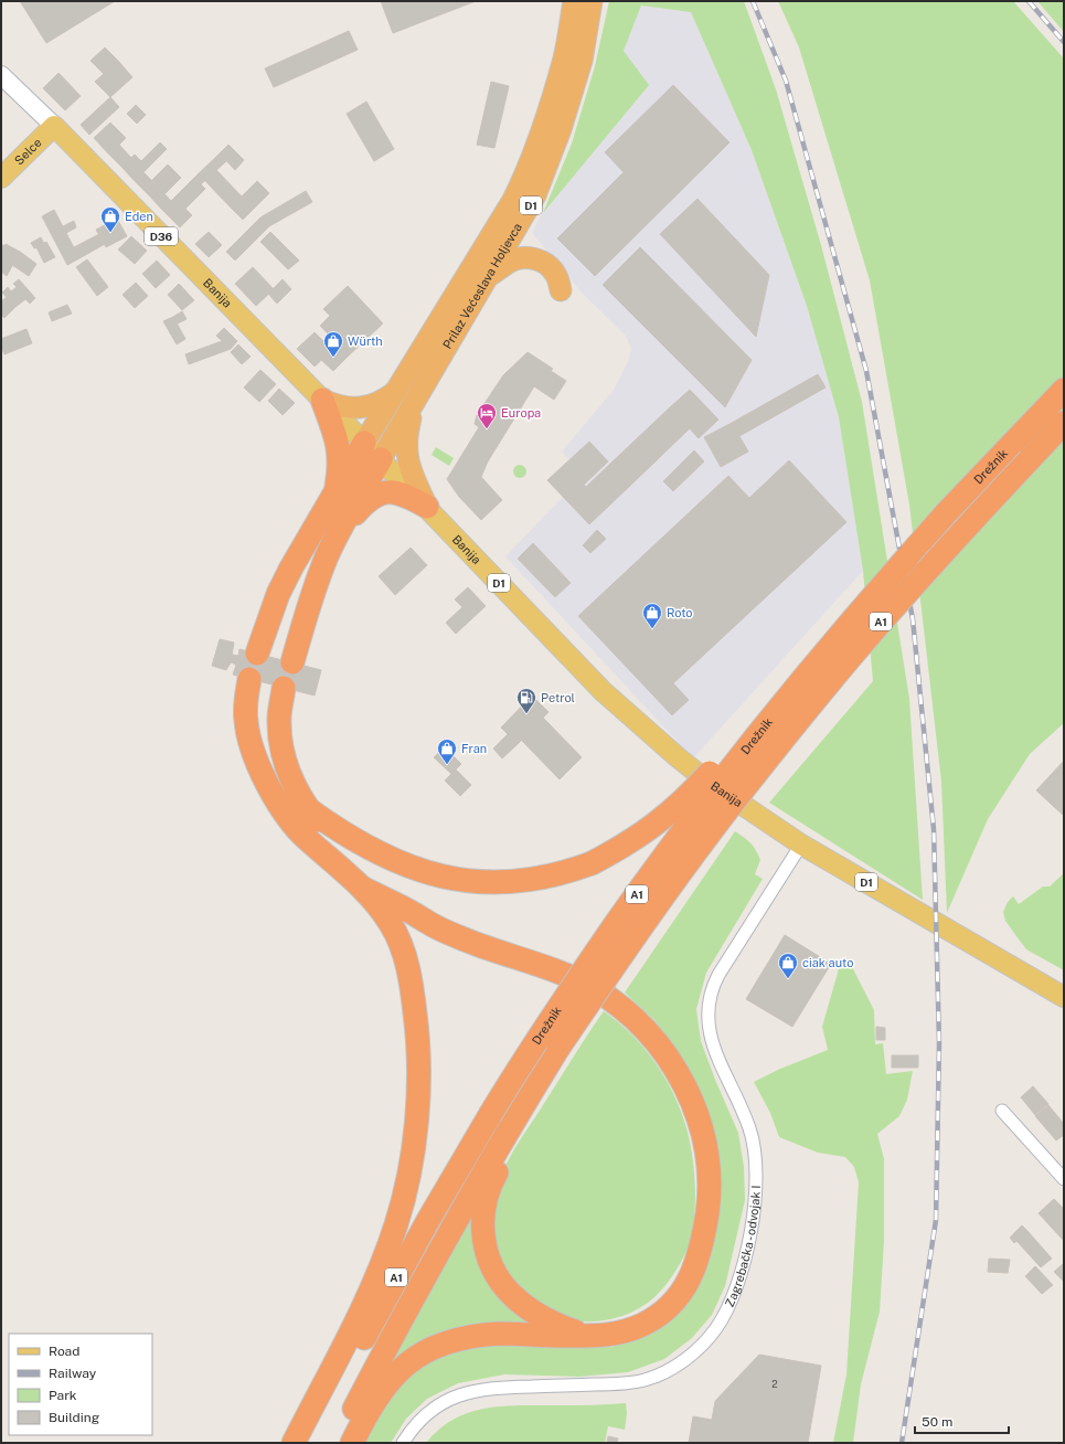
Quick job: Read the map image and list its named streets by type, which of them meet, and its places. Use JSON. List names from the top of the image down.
{
  "streets": {
    "highway": [
      "D1",
      "Prilaz Većeslava Holjevca",
      "Drežnik",
      "A1"
    ],
    "main road": ["Selce", "D36", "Banija"],
    "street": ["Zagrebačka - odvojak I"]
  },
  "crossings": [
    ["Selce", "Banija"],
    ["Prilaz Većeslava Holjevca", "Banija"],
    ["Banija", "Zagrebačka - odvojak I"],
    ["Drežnik", "A1"]
  ],
  "places": {
    "shop": [
      "Eden",
      "Würth",
      "Roto",
      "Fran",
      "ciak auto"
    ],
    "hotel": ["Europa"],
    "fuel station": ["Petrol"]
  },
  "house_numbers": ["2"],
  "legend": [
    "Road",
    "Railway",
    "Park",
    "Building"
  ],
  "scale_bar": "50 m"
}
